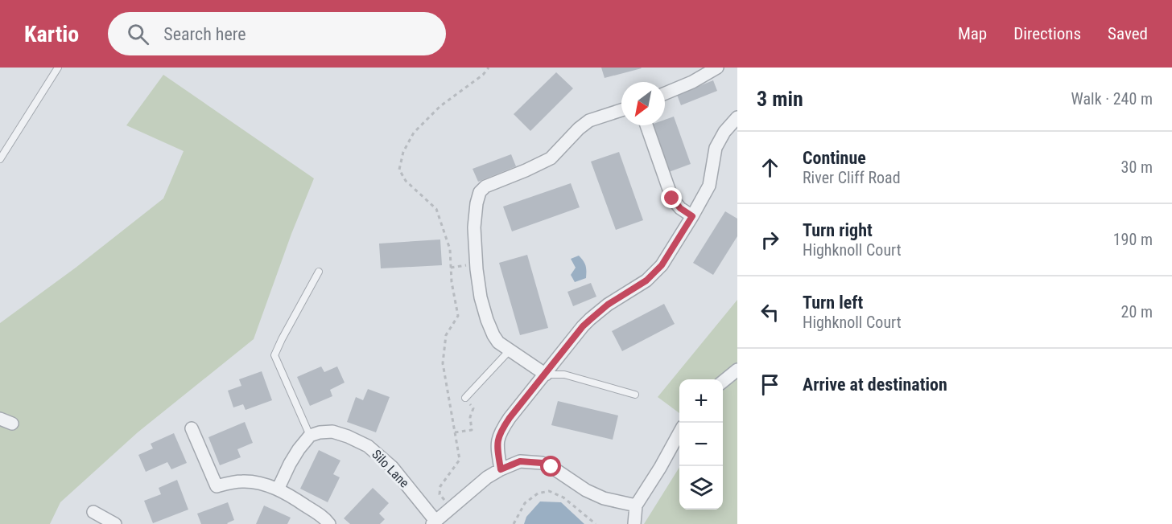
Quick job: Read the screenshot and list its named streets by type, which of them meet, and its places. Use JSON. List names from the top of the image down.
{
  "streets": {
    "street": ["Silo Lane"]
  },
  "north": "bottom left",
  "page": {
    "header": "Kartio",
    "search": "Search here",
    "nav": ["Map", "Directions", "Saved"],
    "heading": ["3 min", "Walk · 240 m"],
    "list": [
      ["Continue", "River Cliff Road", "30 m"],
      ["Turn right", "Highknoll Court", "190 m"],
      ["Turn left", "Highknoll Court", "20 m"],
      "Arrive at destination"
    ],
    "map_buttons": ["+", "−"]
  }
}
